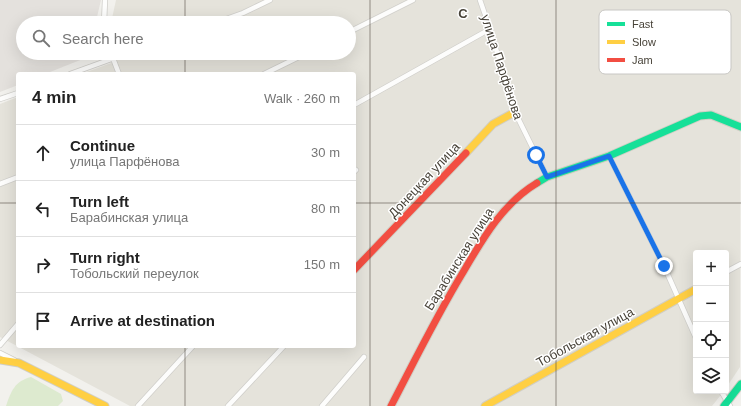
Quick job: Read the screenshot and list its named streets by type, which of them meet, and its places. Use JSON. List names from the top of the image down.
{
  "streets": {
    "street": [
      "улица Парфёнова",
      "Донецкая улица",
      "Барабинская улица",
      "Тобольская улица"
    ]
  },
  "crossings": [
    ["улица Парфёнова", "Донецкая улица"],
    ["улица Парфёнова", "Барабинская улица"]
  ],
  "legend": ["Fast", "Slow", "Jam"],
  "page": {
    "search": "Search here",
    "heading": ["4 min", "Walk · 260 m"],
    "list": [
      ["Continue", "улица Парфёнова", "30 m"],
      ["Turn left", "Барабинская улица", "80 m"],
      ["Turn right", "Тобольский переулок", "150 m"],
      "Arrive at destination"
    ],
    "map_buttons": ["+", "−"]
  },
  "grid": {
    "columns": ["C"]
  }
}
